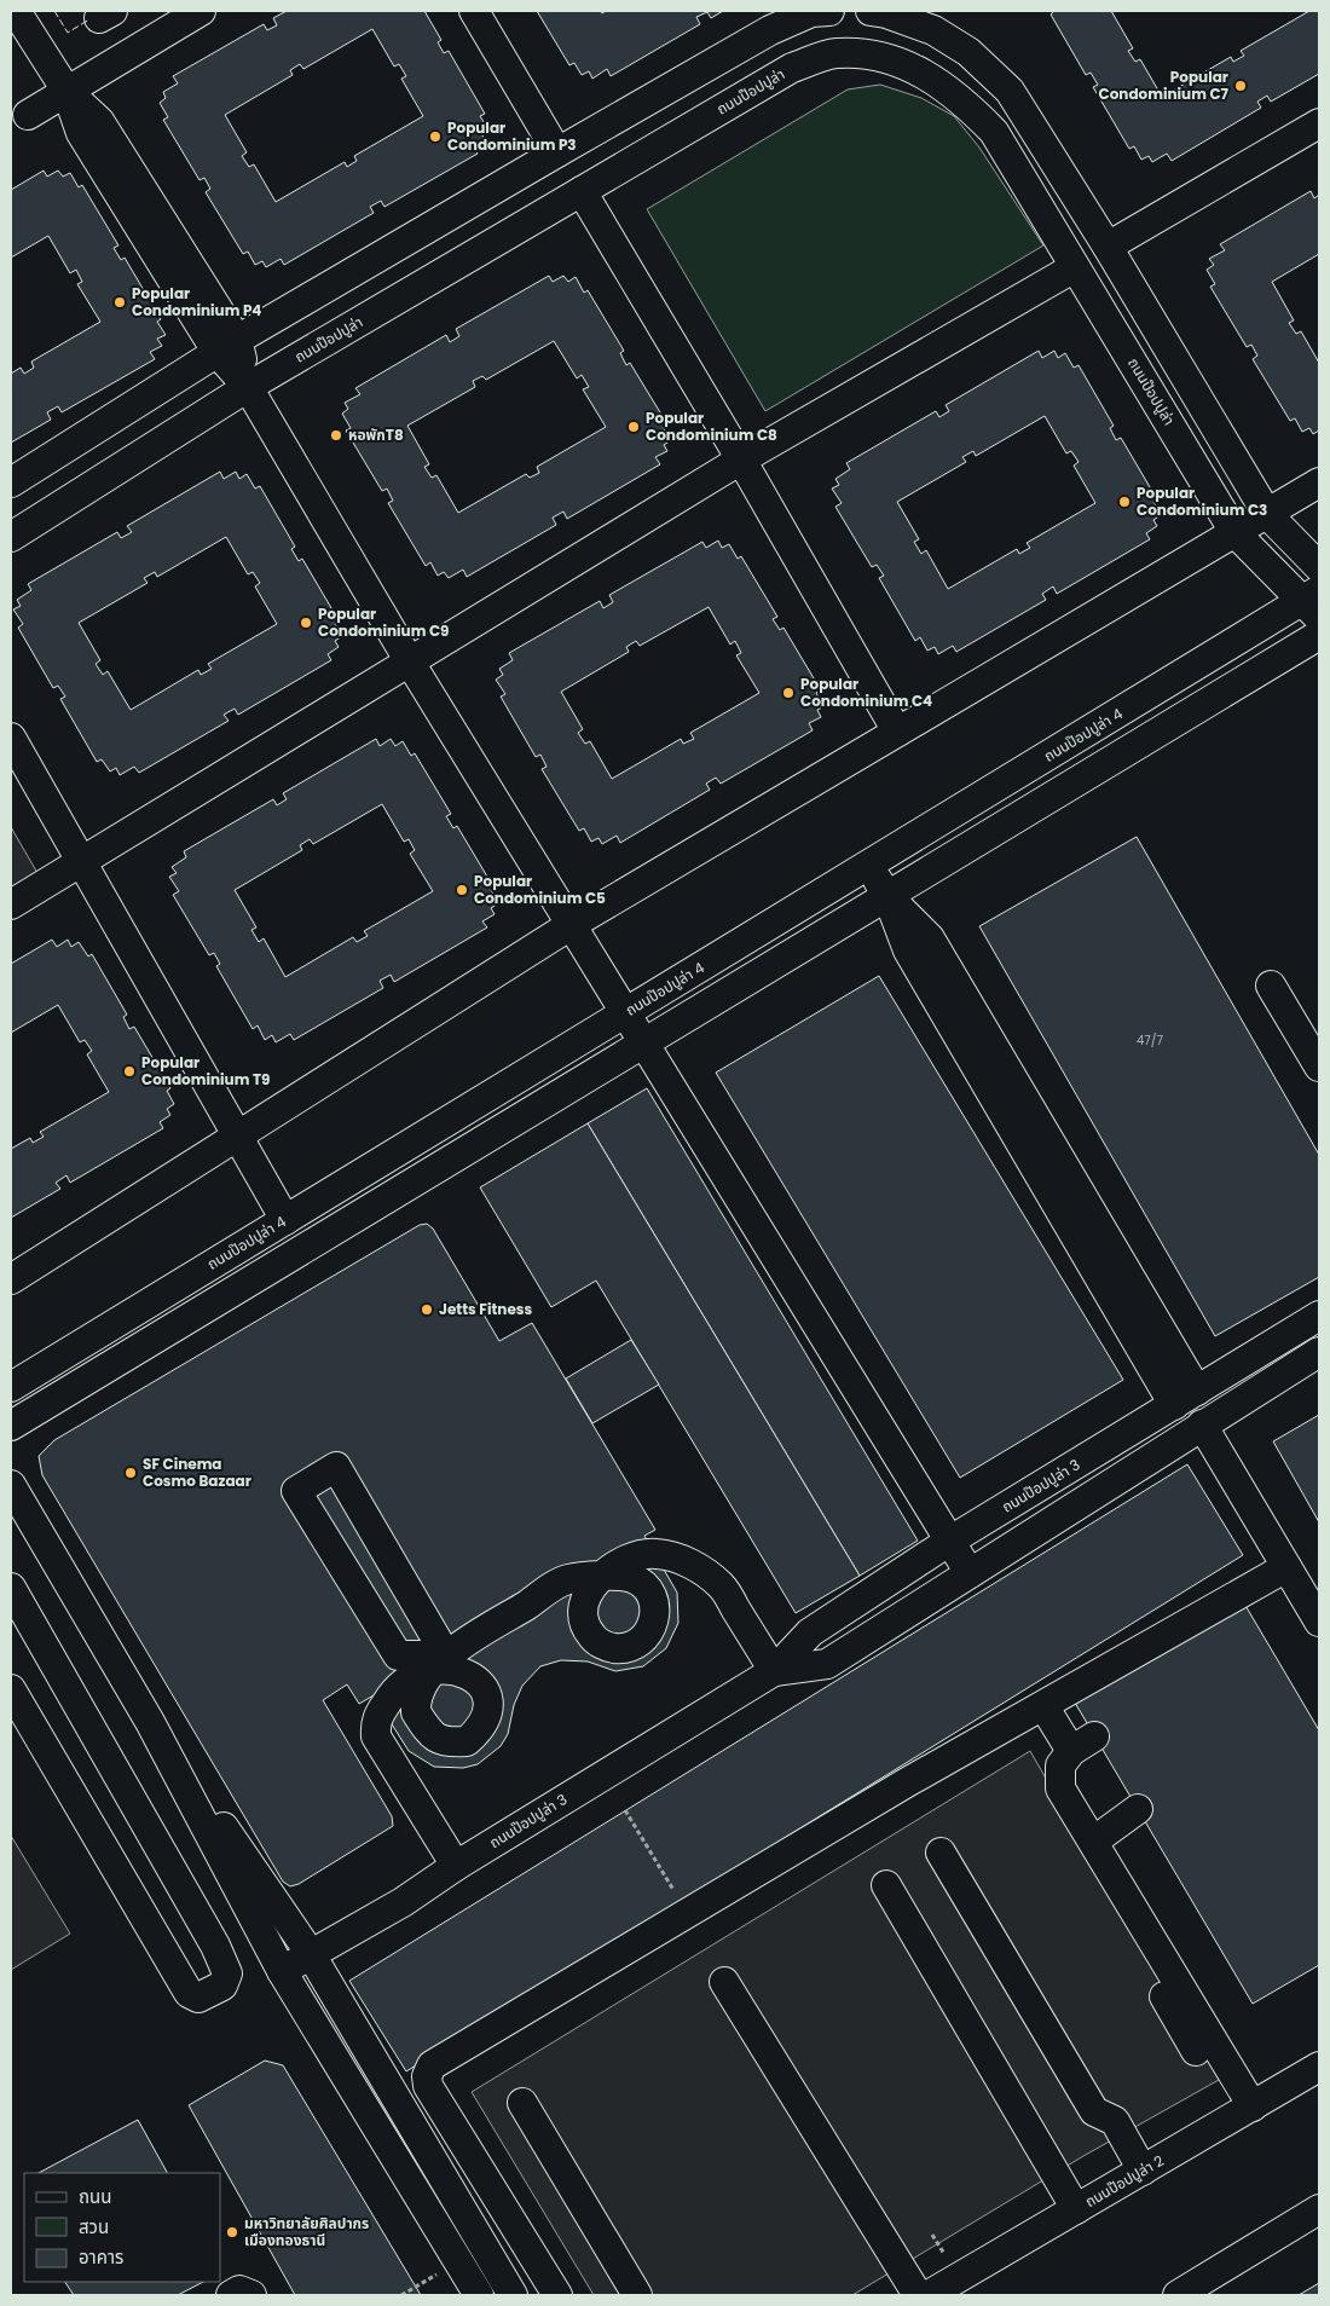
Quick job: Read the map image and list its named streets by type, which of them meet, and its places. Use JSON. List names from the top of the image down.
{
  "streets": {
    "street": [
      "ถนนป๊อปปูล่า",
      "ถนนป๊อปปูล่า 4",
      "ถนนป๊อปปูล่า 3",
      "ถนนป๊อปปูล่า 2"
    ]
  },
  "crossings": [
    ["ถนนป๊อปปูล่า", "ถนนป๊อปปูล่า 4"]
  ],
  "places": [
    "Popular Condominium C7",
    "Popular Condominium P3",
    "Popular Condominium P4",
    "Popular Condominium C8",
    "หอพักT8",
    "Popular Condominium C3",
    "Popular Condominium C9",
    "Popular Condominium C4",
    "Popular Condominium C5",
    "Popular Condominium T9",
    "Jetts Fitness",
    "SF Cinema Cosmo Bazaar",
    "มหาวิทยาลัยศิลปากร เมืองทองธานี"
  ],
  "house_numbers": ["47/7"],
  "legend": ["ถนน", "สวน", "อาคาร"]
}
